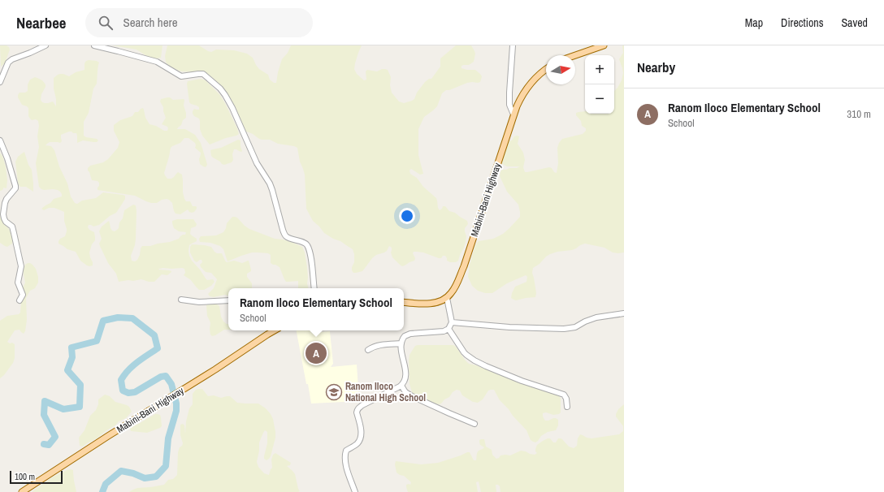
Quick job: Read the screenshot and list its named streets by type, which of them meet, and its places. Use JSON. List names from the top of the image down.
{
  "streets": {
    "main road": ["Mabini-Bani Highway"]
  },
  "places": {
    "school or university": ["Ranom Iloco National High School"]
  },
  "scale_bar": "100 m",
  "north": "right",
  "page": {
    "header": "Nearbee",
    "search": "Search here",
    "nav": ["Map", "Directions", "Saved"],
    "heading": "Nearby",
    "map_buttons": ["+", "−"],
    "list": [
      {
        "mark": "A",
        "name": "Ranom Iloco Elementary School",
        "note": "School",
        "value": "310 m"
      }
    ],
    "popup": ["Ranom Iloco Elementary School", "School"],
    "pins": "A",
    "scale": "100 m"
  }
}
